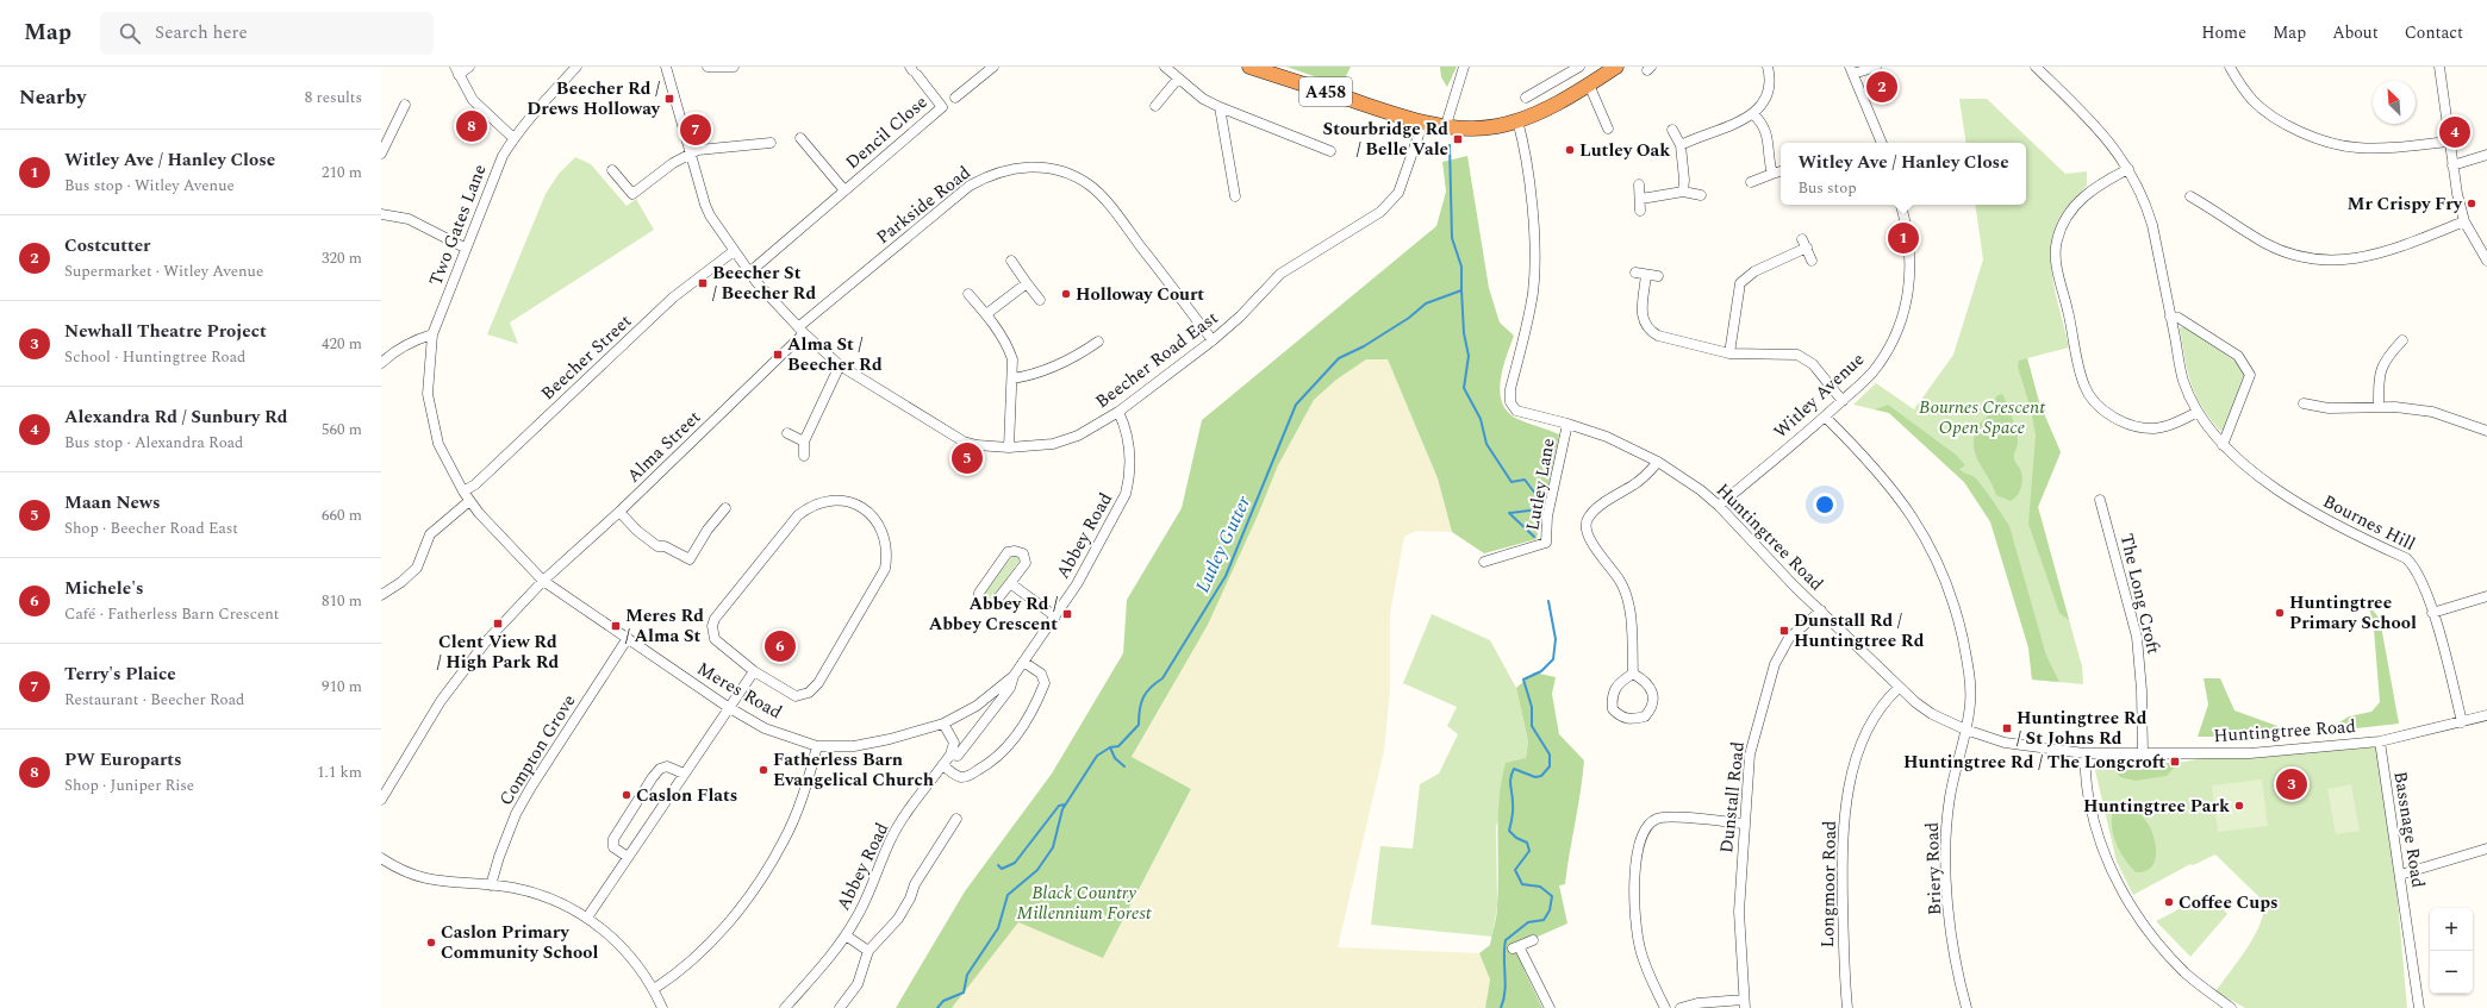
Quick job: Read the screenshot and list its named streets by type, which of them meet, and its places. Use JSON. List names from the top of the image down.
{
  "streets": {
    "highway": ["A458"],
    "street": [
      "Dencil Close",
      "Parkside Road",
      "Two Gates Lane",
      "Beecher Street",
      "Beecher Road East",
      "Witley Avenue",
      "Alma Street",
      "Lutley Lane",
      "Bournes Hill",
      "Abbey Road",
      "Huntingtree Road",
      "The Long Croft",
      "Meres Road",
      "Compton Grove",
      "Dunstall Road",
      "Bassnage Road",
      "Briery Road",
      "Longmoor Road"
    ]
  },
  "crossings": [
    ["A458", "Beecher Road East"],
    ["A458", "Huntingtree Road"],
    ["Dencil Close", "Beecher Road East"],
    ["Parkside Road", "Beecher Road East"],
    ["Parkside Road", "Alma Street"],
    ["Two Gates Lane", "Meres Road"],
    ["Beecher Street", "Beecher Road East"],
    ["Beecher Street", "Meres Road"],
    ["Beecher Road East", "Alma Street"],
    ["Beecher Road East", "Abbey Road"],
    ["Witley Avenue", "Huntingtree Road"],
    ["Witley Avenue", "Briery Road"],
    ["Alma Street", "Meres Road"],
    ["Lutley Lane", "Huntingtree Road"],
    ["Bournes Hill", "Huntingtree Road"],
    ["Abbey Road", "Meres Road"],
    ["Huntingtree Road", "The Long Croft"],
    ["Huntingtree Road", "Dunstall Road"],
    ["Huntingtree Road", "Bassnage Road"],
    ["Huntingtree Road", "Briery Road"],
    ["Huntingtree Road", "Longmoor Road"],
    ["Meres Road", "Compton Grove"]
  ],
  "water": ["Lutley Gutter"],
  "parks": ["Bournes Crescent Open Space", "Black Country Millennium Forest"],
  "places": {
    "transit": [
      "Beecher Rd / Drews Holloway",
      "Stourbridge Rd / Belle Vale",
      "Beecher St / Beecher Rd",
      "Alma St / Beecher Rd",
      "Abbey Rd / Abbey Crescent",
      "Clent View Rd / High Park Rd",
      "Meres Rd / Alma St",
      "Dunstall Rd / Huntingtree Rd",
      "Huntingtree Rd / St Johns Rd",
      "Huntingtree Rd / The Longcroft"
    ],
    "other": [
      "Lutley Oak",
      "Mr Crispy Fry",
      "Holloway Court",
      "Huntingtree Primary School",
      "Fatherless Barn Evangelical Church",
      "Caslon Flats",
      "Huntingtree Park",
      "Coffee Cups",
      "Caslon Primary Community School"
    ]
  },
  "north": "top left",
  "page": {
    "header": "Map",
    "search": "Search here",
    "nav": [
      "Home",
      "Map",
      "About",
      "Contact"
    ],
    "heading": ["Nearby", "8 results"],
    "pins": [
      "2",
      "8",
      "7",
      "4",
      "1",
      "5",
      "6",
      "3"
    ],
    "list": [
      {
        "mark": "1",
        "name": "Witley Ave / Hanley Close",
        "note": "Bus stop · Witley Avenue",
        "value": "210 m"
      },
      {
        "mark": "2",
        "name": "Costcutter",
        "note": "Supermarket · Witley Avenue",
        "value": "320 m"
      },
      {
        "mark": "3",
        "name": "Newhall Theatre Project",
        "note": "School · Huntingtree Road",
        "value": "420 m"
      },
      {
        "mark": "4",
        "name": "Alexandra Rd / Sunbury Rd",
        "note": "Bus stop · Alexandra Road",
        "value": "560 m"
      },
      {
        "mark": "5",
        "name": "Maan News",
        "note": "Shop · Beecher Road East",
        "value": "660 m"
      },
      {
        "mark": "6",
        "name": "Michele's",
        "note": "Café · Fatherless Barn Crescent",
        "value": "810 m"
      },
      {
        "mark": "7",
        "name": "Terry's Plaice",
        "note": "Restaurant · Beecher Road",
        "value": "910 m"
      },
      {
        "mark": "8",
        "name": "PW Europarts",
        "note": "Shop · Juniper Rise",
        "value": "1.1 km"
      }
    ],
    "popup": ["Witley Ave / Hanley Close", "Bus stop"],
    "map_buttons": ["+", "−"]
  }
}
